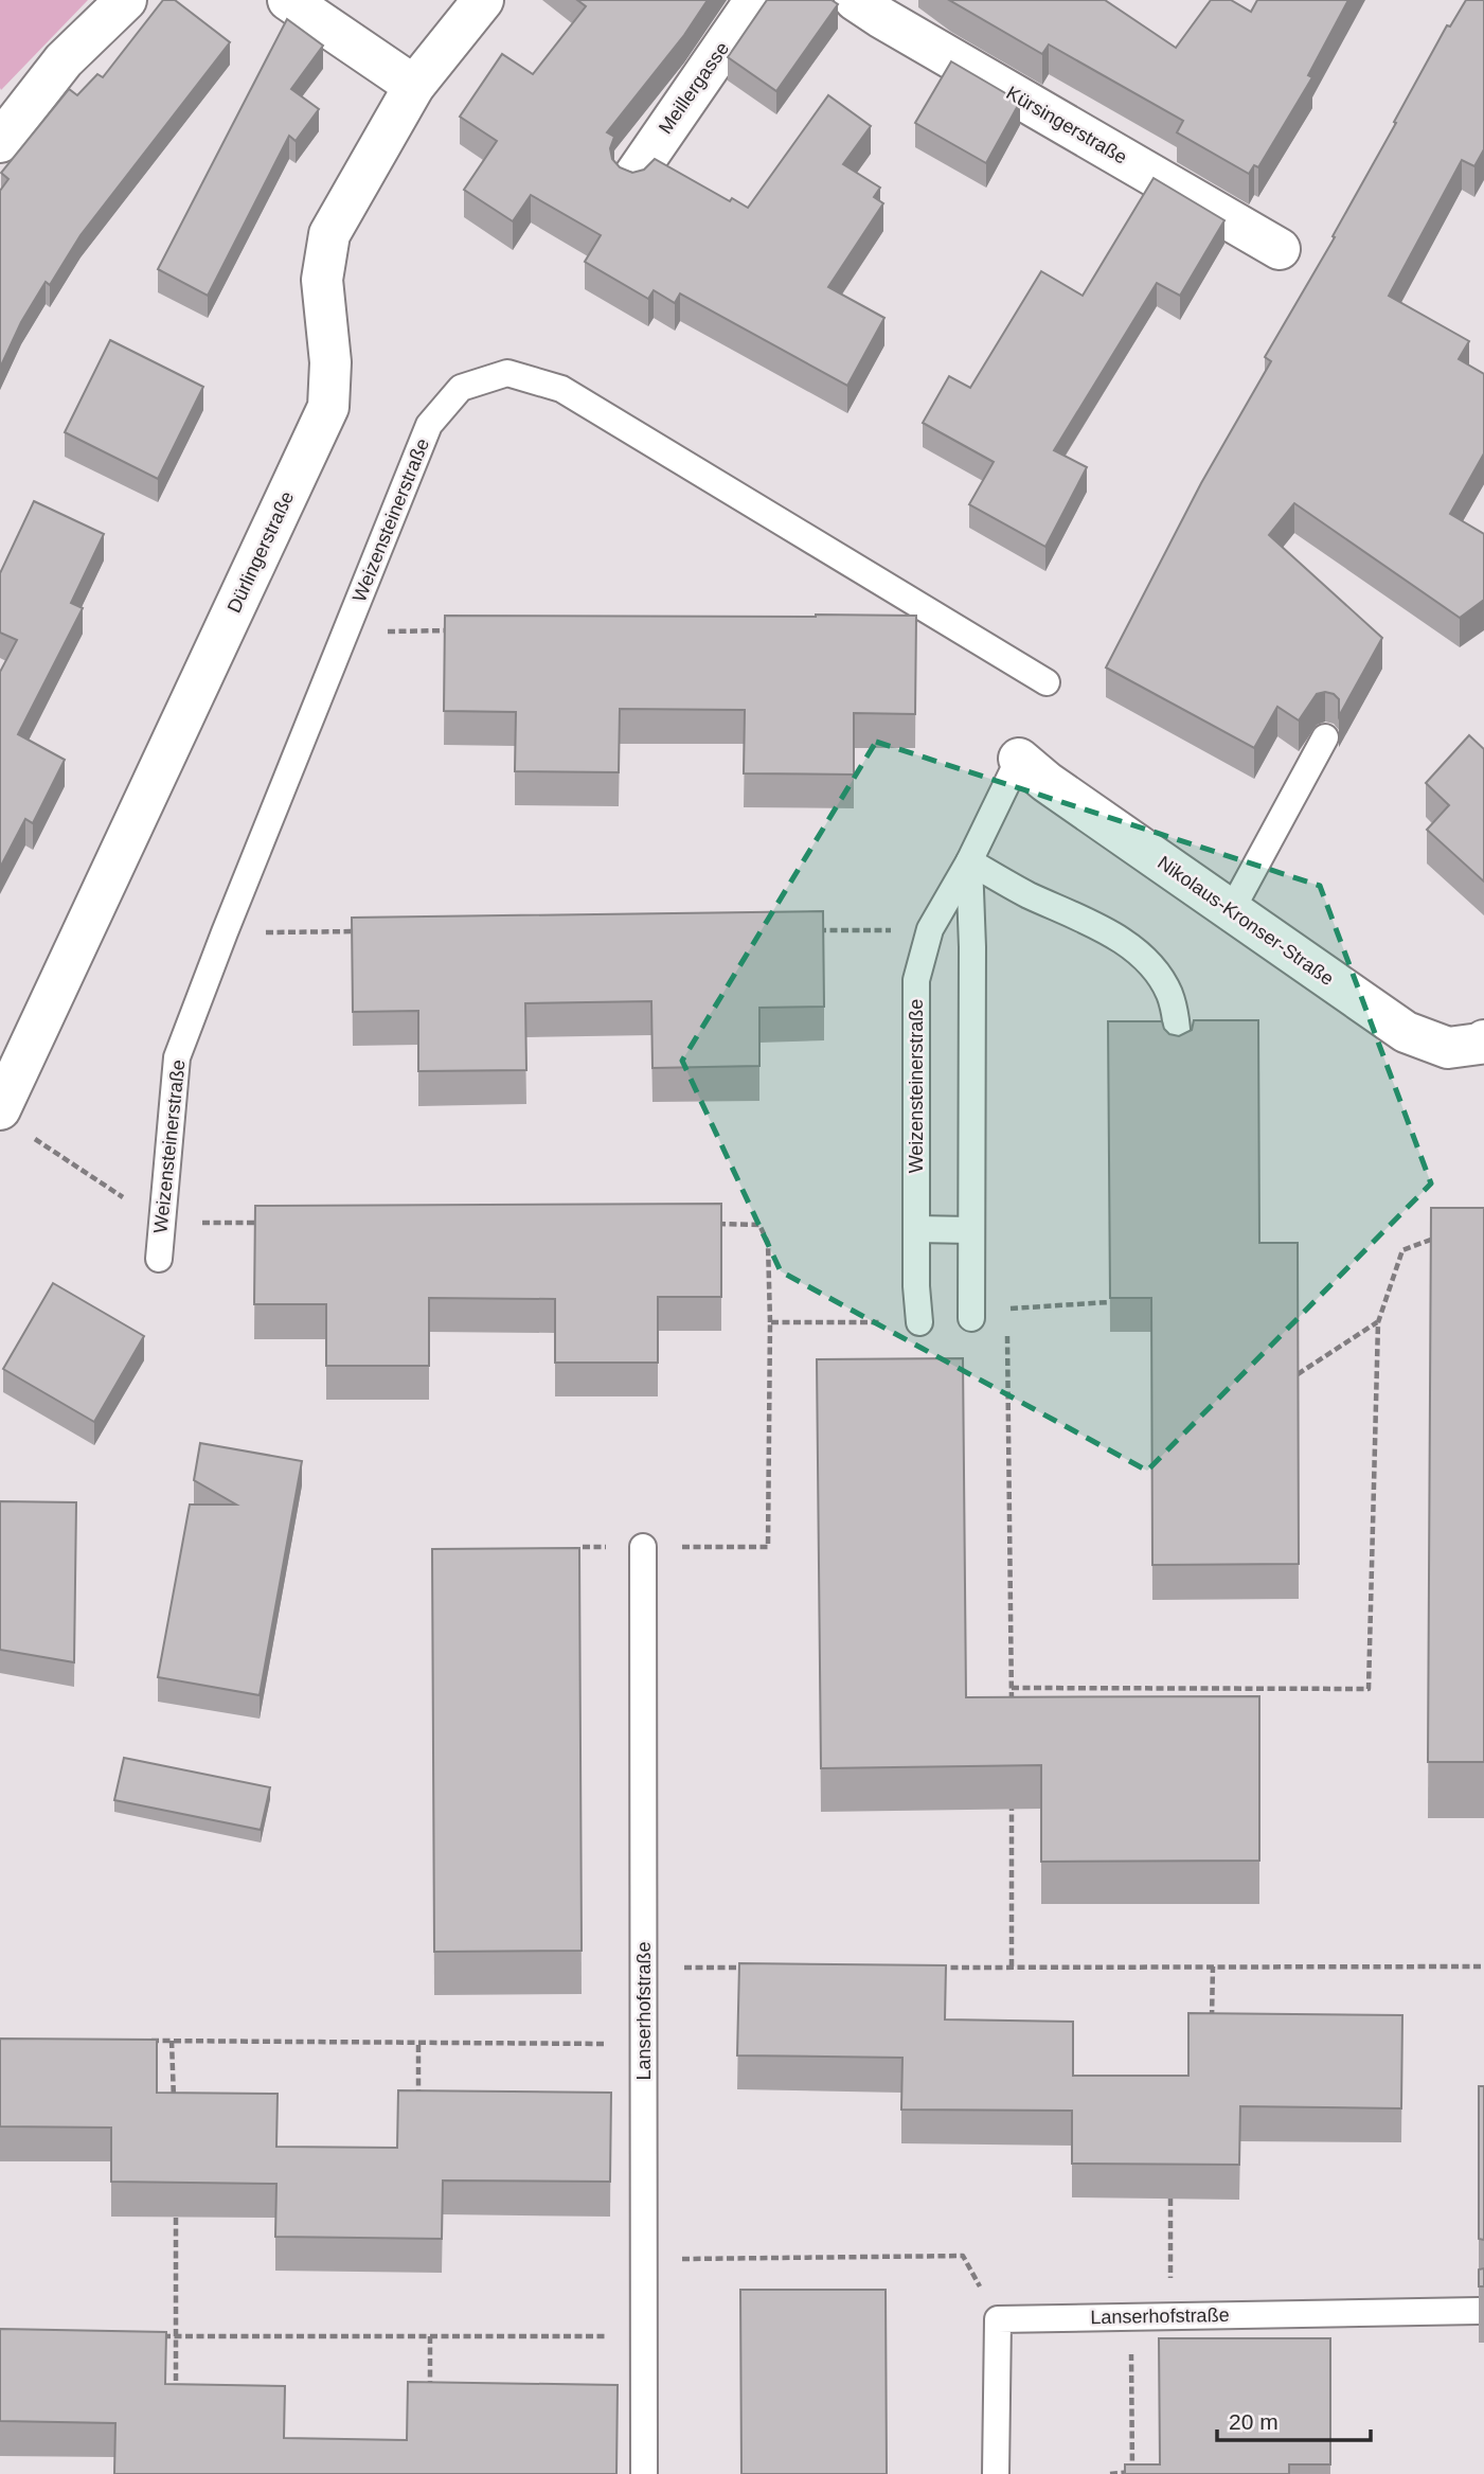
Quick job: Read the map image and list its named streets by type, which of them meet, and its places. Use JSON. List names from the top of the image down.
{
  "streets": {
    "street": [
      "Meillergasse",
      "Kürsingerstraße",
      "Dürlingerstraße",
      "Nikolaus-Kronser-Straße"
    ],
    "lane": ["Weizensteinerstraße", "Lanserhofstraße"]
  },
  "crossings": [
    ["Weizensteinerstraße", "Nikolaus-Kronser-Straße"]
  ],
  "scale_bar": "20 m"
}
